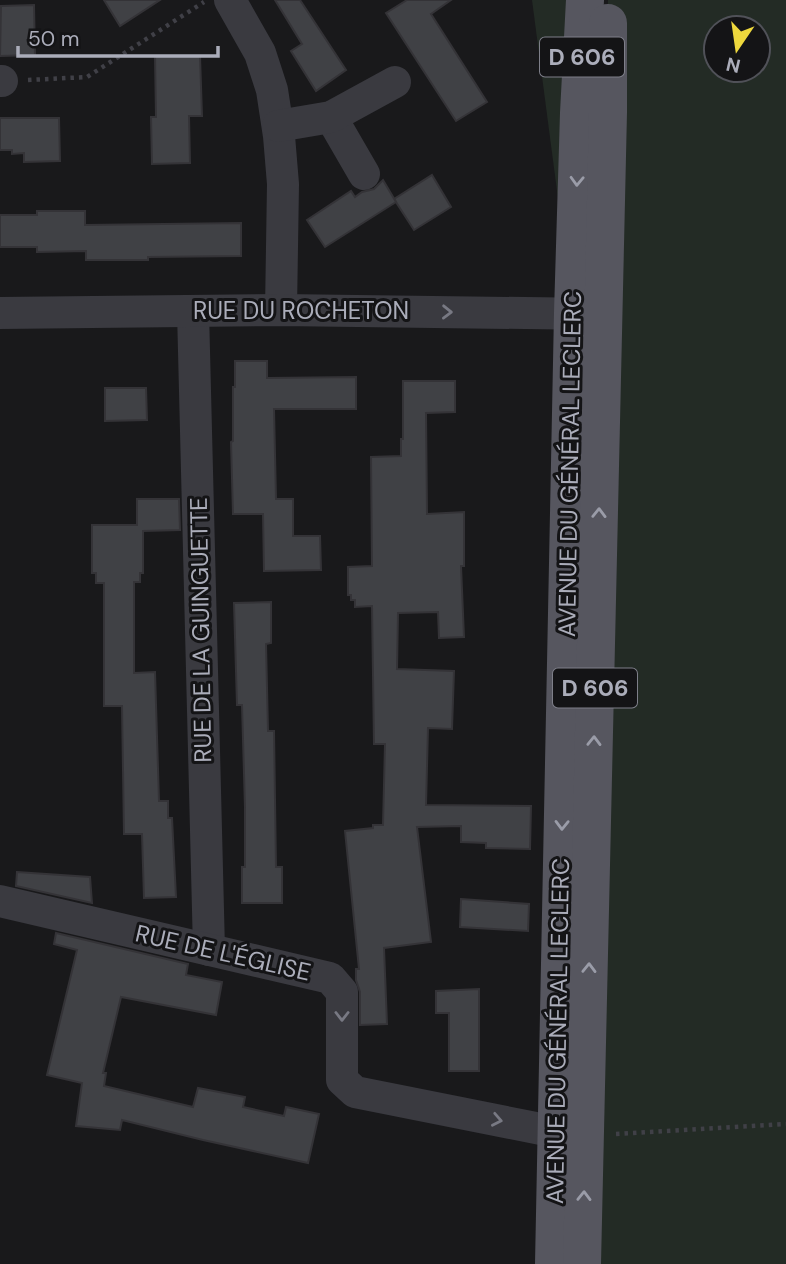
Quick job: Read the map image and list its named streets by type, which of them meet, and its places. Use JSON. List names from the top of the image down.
{
  "streets": {
    "main road": ["D 606", "AVENUE DU GÉNÉRAL LECLERC"],
    "street": ["RUE DU ROCHETON", "RUE DE LA GUINGUETTE", "RUE DE L'ÉGLISE"]
  },
  "crossings": [
    ["RUE DU ROCHETON", "AVENUE DU GÉNÉRAL LECLERC"],
    ["RUE DU ROCHETON", "RUE DE LA GUINGUETTE"],
    ["AVENUE DU GÉNÉRAL LECLERC", "RUE DE L'ÉGLISE"],
    ["RUE DE LA GUINGUETTE", "RUE DE L'ÉGLISE"]
  ],
  "one_way": ["RUE DU ROCHETON", "RUE DE L'ÉGLISE"],
  "scale_bar": "50 m",
  "north": "bottom"
}
